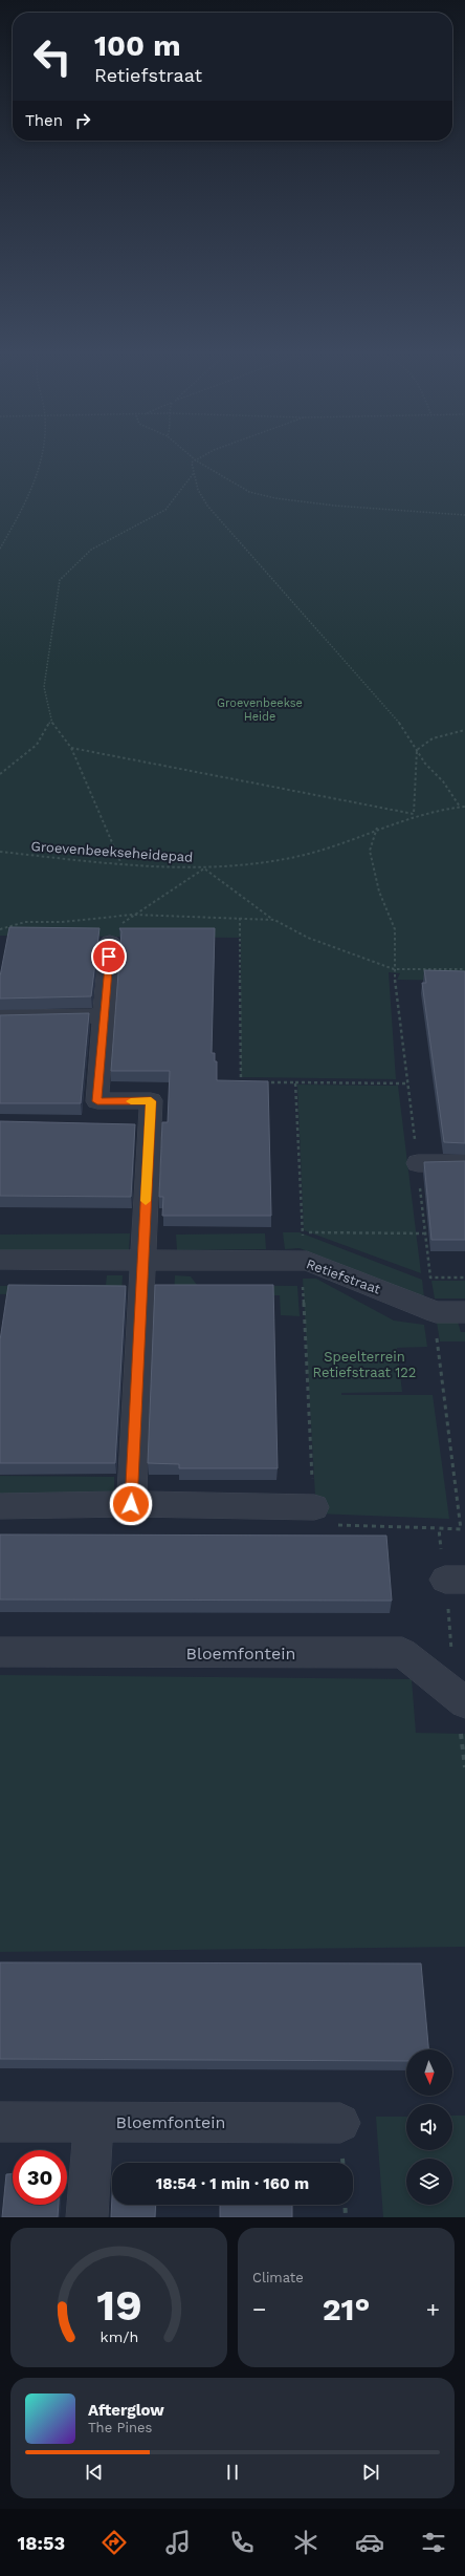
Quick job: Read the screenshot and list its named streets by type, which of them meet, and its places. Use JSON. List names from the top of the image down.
{
  "streets": {
    "street": ["Retiefstraat", "Bloemfontein"],
    "path": ["Groevenbeekseheidepad"]
  },
  "parks": ["Groevenbeekse Heide", "Speelterrein Retiefstraat 122"],
  "north": "bottom",
  "page": {
    "turn": ["100 m", "Retiefstraat"],
    "then": "Then",
    "limit": "30",
    "trip": "18:54 · 1 min · 160 m",
    "tile": "Climate",
    "heat": ["−", "21°", "+"],
    "song": ["Afterglow", "The Pines"],
    "tabs": "18:53",
    "gauge": ["19", "km/h"]
  }
}
